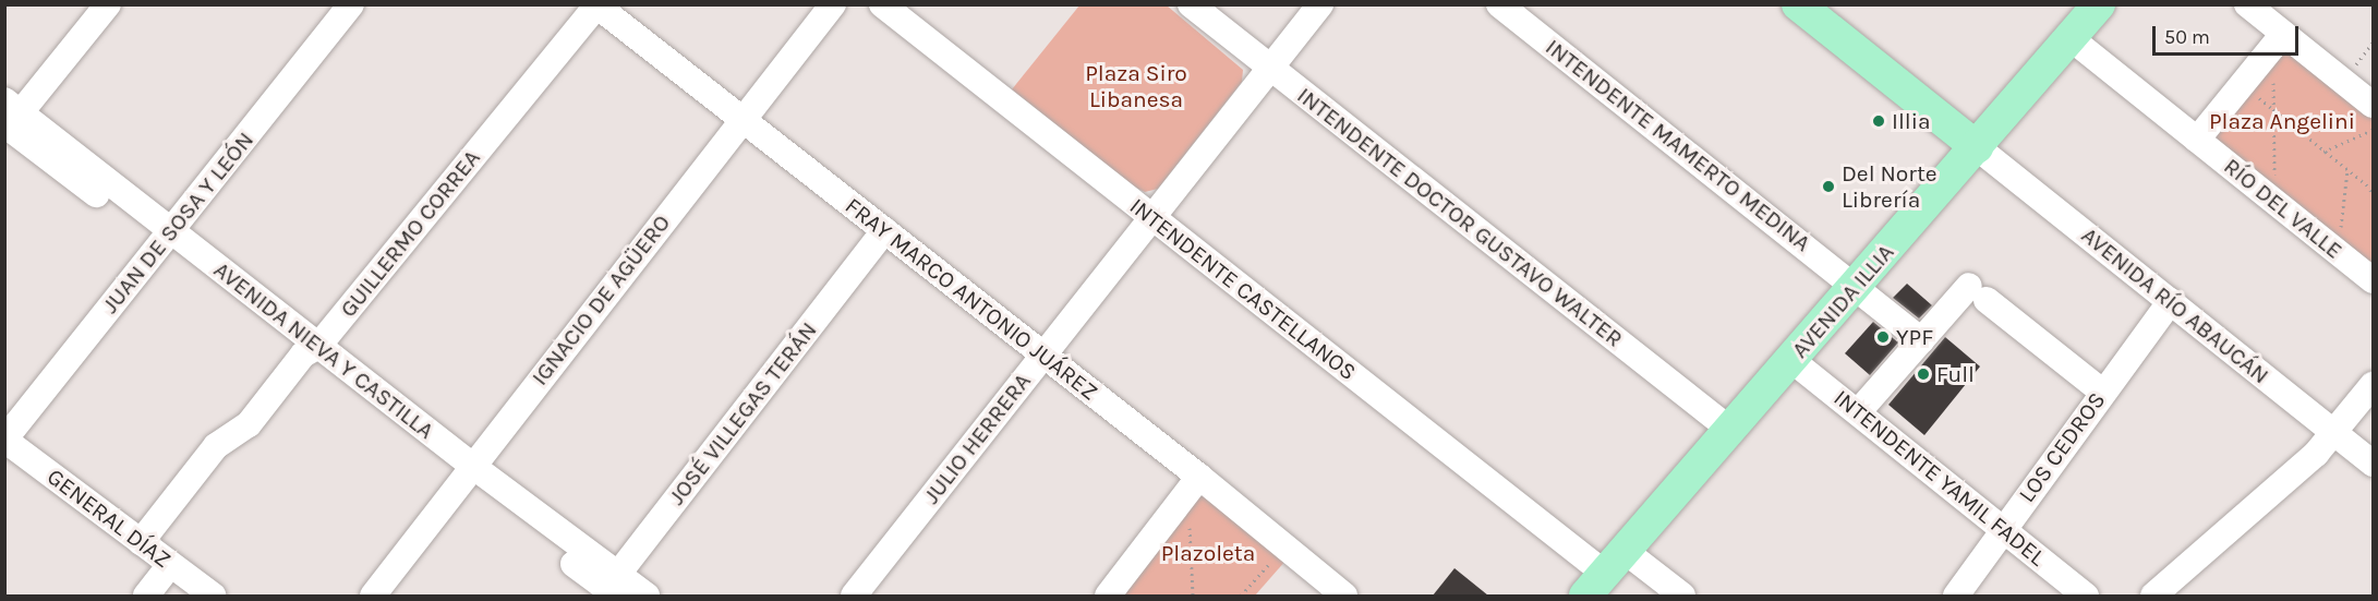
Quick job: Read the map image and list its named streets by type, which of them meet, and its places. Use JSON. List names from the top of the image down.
{
  "streets": {
    "main road": ["AVENIDA ILLIA"],
    "street": [
      "INTENDENTE MAMERTO MEDINA",
      "RÍO DEL VALLE",
      "INTENDENTE DOCTOR GUSTAVO WALTER",
      "JUAN DE SOSA Y LEÓN",
      "GUILLERMO CORREA",
      "INTENDENTE CASTELLANOS",
      "FRAY MARCO ANTONIO JUÁREZ",
      "IGNACIO DE AGÜERO",
      "AVENIDA RÍO ABAUCÁN",
      "AVENIDA NIEVA Y CASTILLA",
      "JOSÉ VILLEGAS TERÁN",
      "JULIO HERRERA",
      "LOS CEDROS",
      "INTENDENTE YAMIL FADEL",
      "GENERAL DÍAZ"
    ]
  },
  "crossings": [
    ["INTENDENTE MAMERTO MEDINA", "AVENIDA ILLIA"],
    ["RÍO DEL VALLE", "AVENIDA ILLIA"],
    ["INTENDENTE DOCTOR GUSTAVO WALTER", "AVENIDA ILLIA"],
    ["INTENDENTE DOCTOR GUSTAVO WALTER", "JULIO HERRERA"],
    ["JUAN DE SOSA Y LEÓN", "AVENIDA NIEVA Y CASTILLA"],
    ["JUAN DE SOSA Y LEÓN", "GENERAL DÍAZ"],
    ["GUILLERMO CORREA", "FRAY MARCO ANTONIO JUÁREZ"],
    ["GUILLERMO CORREA", "AVENIDA NIEVA Y CASTILLA"],
    ["GUILLERMO CORREA", "GENERAL DÍAZ"],
    ["INTENDENTE CASTELLANOS", "AVENIDA ILLIA"],
    ["INTENDENTE CASTELLANOS", "JULIO HERRERA"],
    ["FRAY MARCO ANTONIO JUÁREZ", "IGNACIO DE AGÜERO"],
    ["FRAY MARCO ANTONIO JUÁREZ", "JOSÉ VILLEGAS TERÁN"],
    ["FRAY MARCO ANTONIO JUÁREZ", "JULIO HERRERA"],
    ["IGNACIO DE AGÜERO", "AVENIDA NIEVA Y CASTILLA"],
    ["AVENIDA ILLIA", "AVENIDA RÍO ABAUCÁN"],
    ["AVENIDA ILLIA", "INTENDENTE YAMIL FADEL"],
    ["AVENIDA RÍO ABAUCÁN", "LOS CEDROS"],
    ["AVENIDA NIEVA Y CASTILLA", "JOSÉ VILLEGAS TERÁN"],
    ["LOS CEDROS", "INTENDENTE YAMIL FADEL"]
  ],
  "parks": ["Plaza Siro Libanesa", "Plaza Angelini", "Plazoleta"],
  "places": [
    "Illia",
    "Del Norte Librería",
    "YPF",
    "Full"
  ],
  "scale_bar": "50 m"
}
